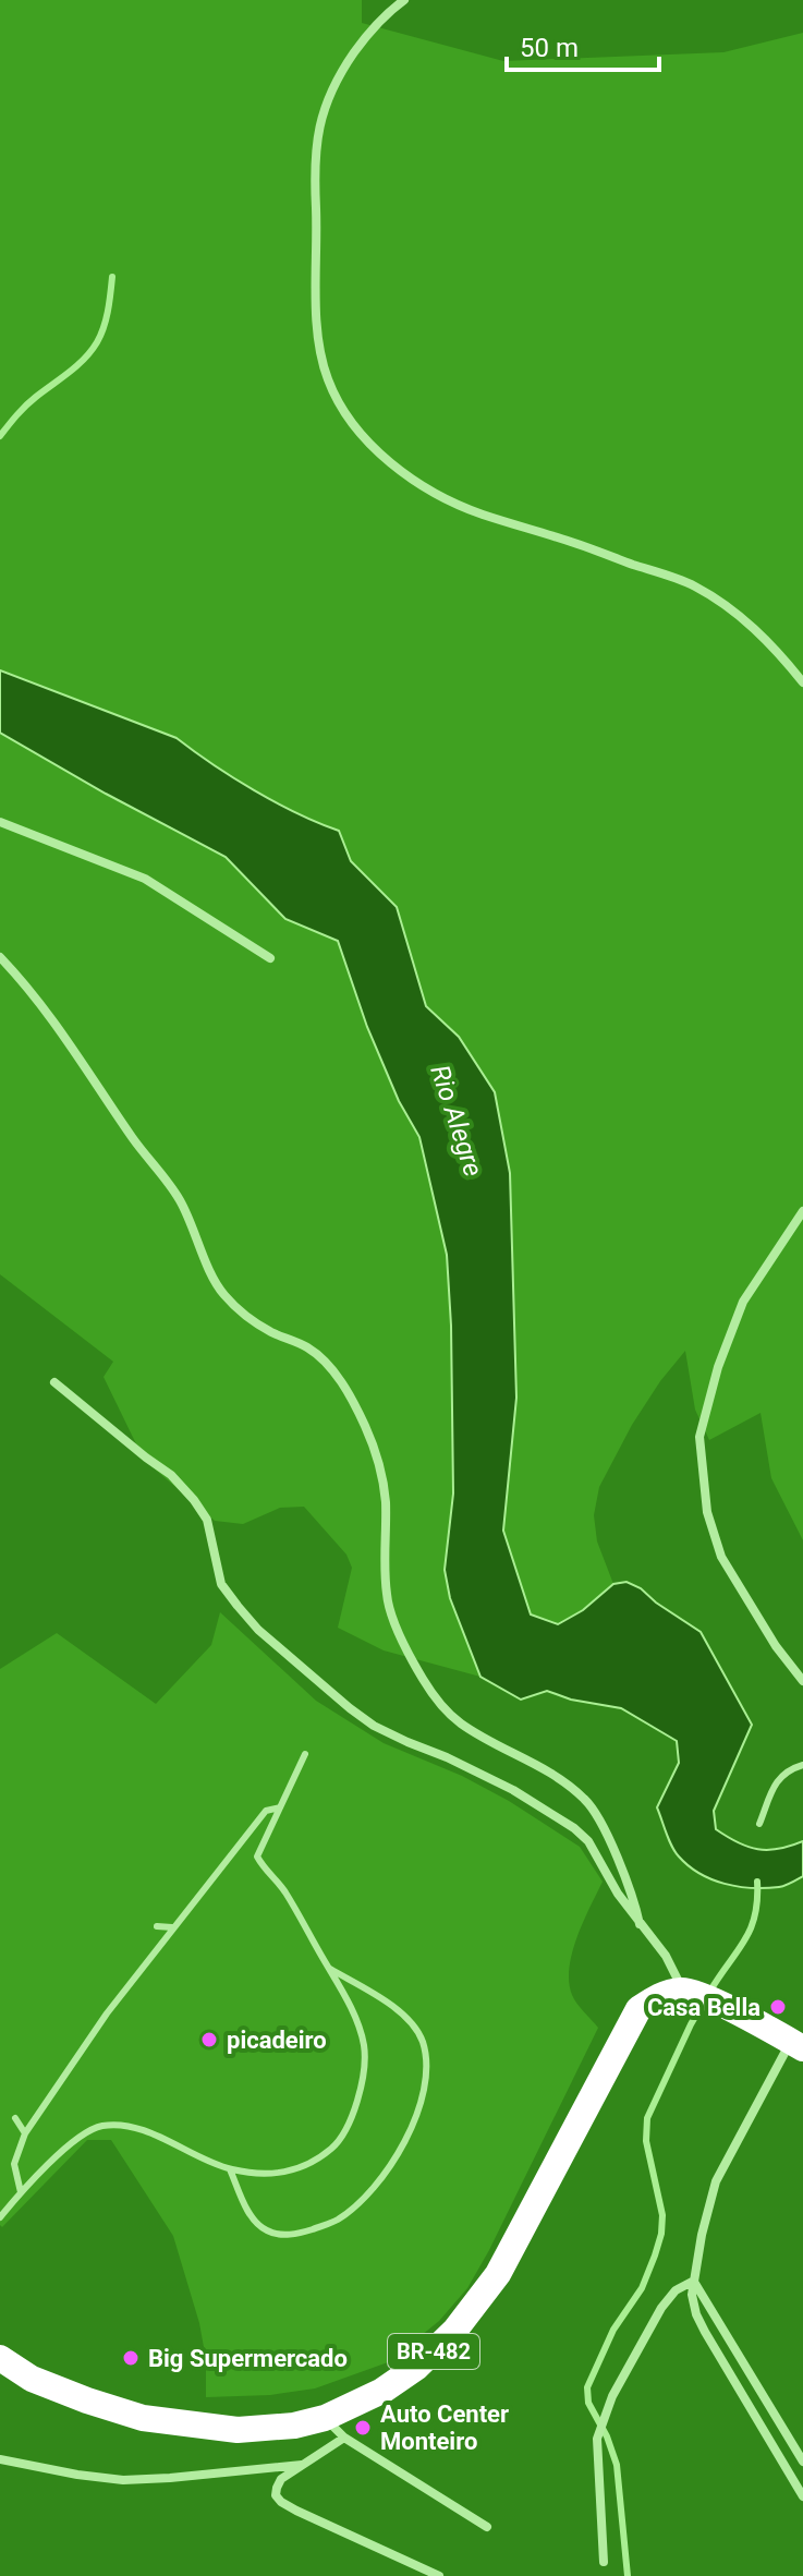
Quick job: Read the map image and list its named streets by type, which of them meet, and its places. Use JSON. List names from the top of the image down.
{
  "streets": {
    "highway": ["BR-482"]
  },
  "water": ["Rio Alegre"],
  "places": [
    "Casa Bella",
    "picadeiro",
    "Big Supermercado",
    "Auto Center Monteiro"
  ],
  "scale_bar": "50 m"
}
